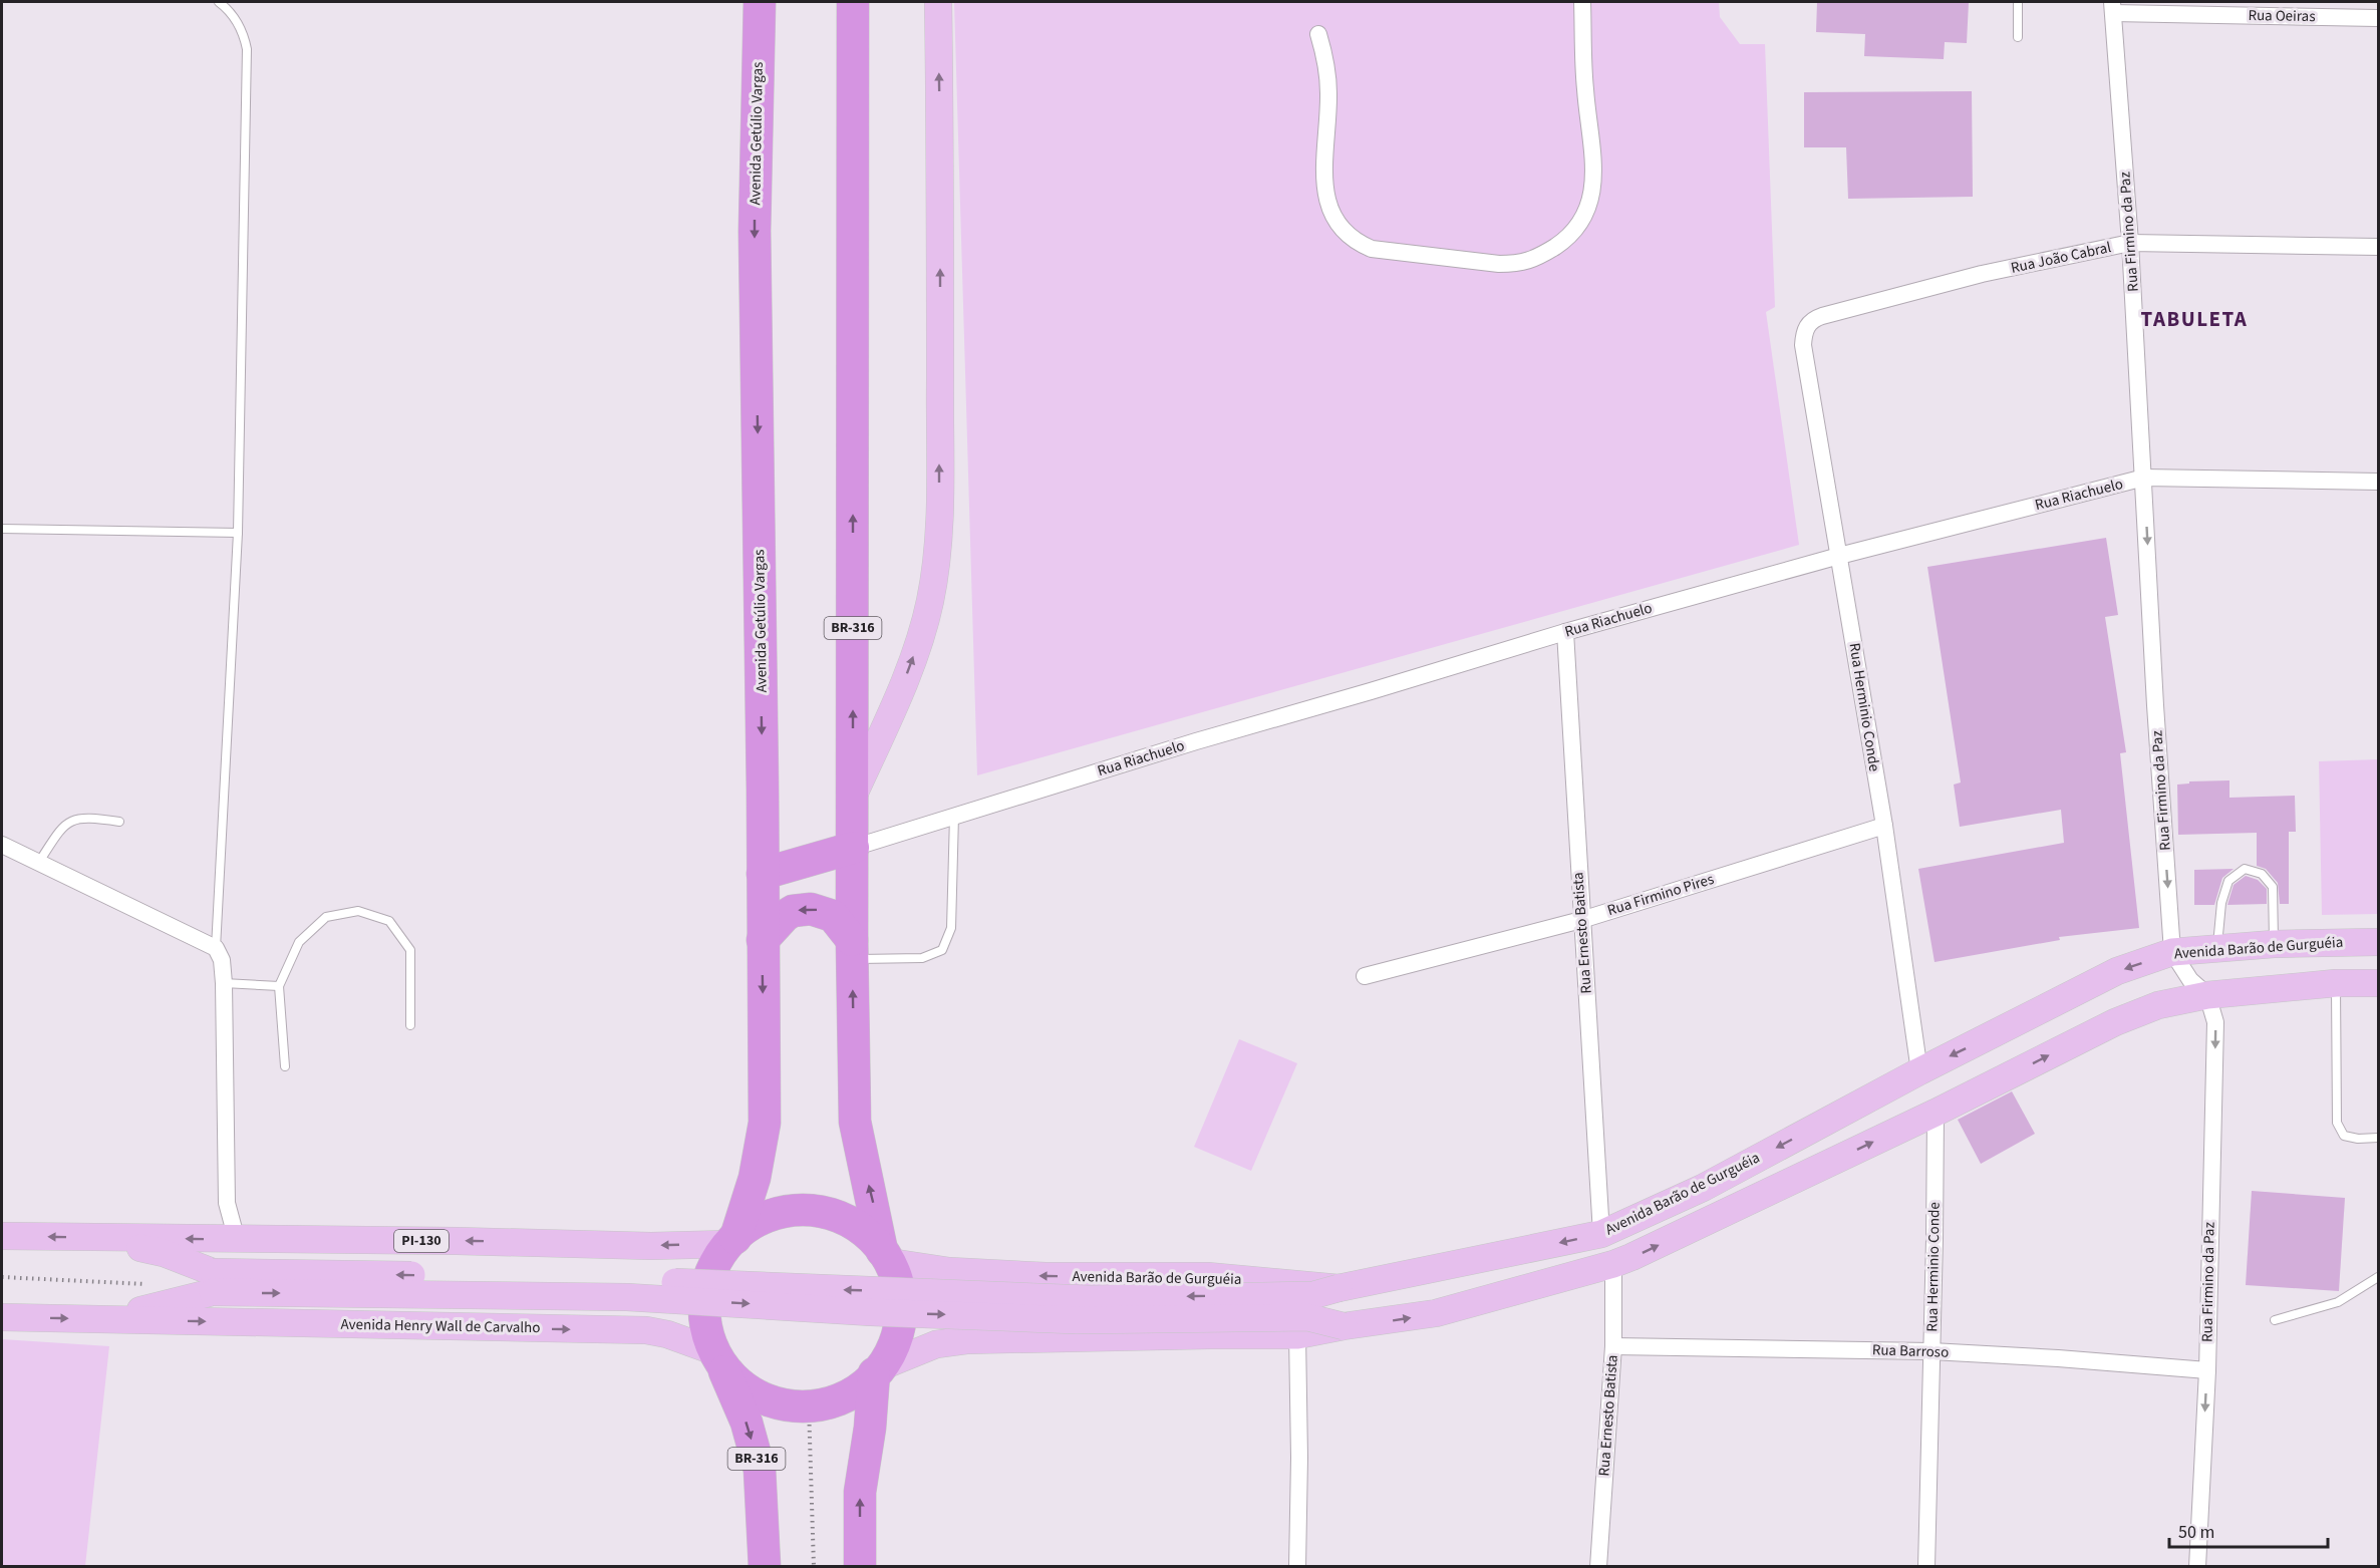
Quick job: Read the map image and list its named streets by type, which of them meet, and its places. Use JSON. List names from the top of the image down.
{
  "streets": {
    "highway": ["Avenida Getúlio Vargas", "BR-316"],
    "main road": ["Avenida Barão de Gurguéia", "PI-130", "Avenida Henry Wall de Carvalho"],
    "street": [
      "Rua Oeiras",
      "Rua Firmino da Paz",
      "Rua João Cabral",
      "Rua Riachuelo",
      "Rua Herminio Conde",
      "Rua Firmino Pires",
      "Rua Ernesto Batista",
      "Rua Barroso"
    ]
  },
  "crossings": [
    ["Rua Oeiras", "Rua Firmino da Paz"],
    ["Avenida Getúlio Vargas", "BR-316"],
    ["Avenida Getúlio Vargas", "Avenida Barão de Gurguéia"],
    ["Avenida Getúlio Vargas", "PI-130"],
    ["Avenida Getúlio Vargas", "Avenida Henry Wall de Carvalho"],
    ["Rua Firmino da Paz", "Rua João Cabral"],
    ["Rua Firmino da Paz", "Rua Riachuelo"],
    ["Rua Firmino da Paz", "Avenida Barão de Gurguéia"],
    ["Rua Firmino da Paz", "Rua Barroso"],
    ["Rua João Cabral", "Rua Herminio Conde"],
    ["Rua Riachuelo", "BR-316"],
    ["Rua Riachuelo", "Rua Herminio Conde"],
    ["Rua Riachuelo", "Rua Ernesto Batista"],
    ["BR-316", "Avenida Barão de Gurguéia"],
    ["BR-316", "PI-130"],
    ["BR-316", "Avenida Henry Wall de Carvalho"],
    ["Rua Herminio Conde", "Rua Firmino Pires"],
    ["Rua Herminio Conde", "Avenida Barão de Gurguéia"],
    ["Rua Herminio Conde", "Rua Barroso"],
    ["Rua Firmino Pires", "Rua Ernesto Batista"],
    ["Rua Ernesto Batista", "Avenida Barão de Gurguéia"],
    ["Rua Ernesto Batista", "Rua Barroso"],
    ["Avenida Barão de Gurguéia", "PI-130"],
    ["Avenida Barão de Gurguéia", "Avenida Henry Wall de Carvalho"],
    ["PI-130", "Avenida Henry Wall de Carvalho"]
  ],
  "one_way": ["Rua Firmino da Paz"],
  "districts": ["TABULETA"],
  "scale_bar": "50 m"
}
